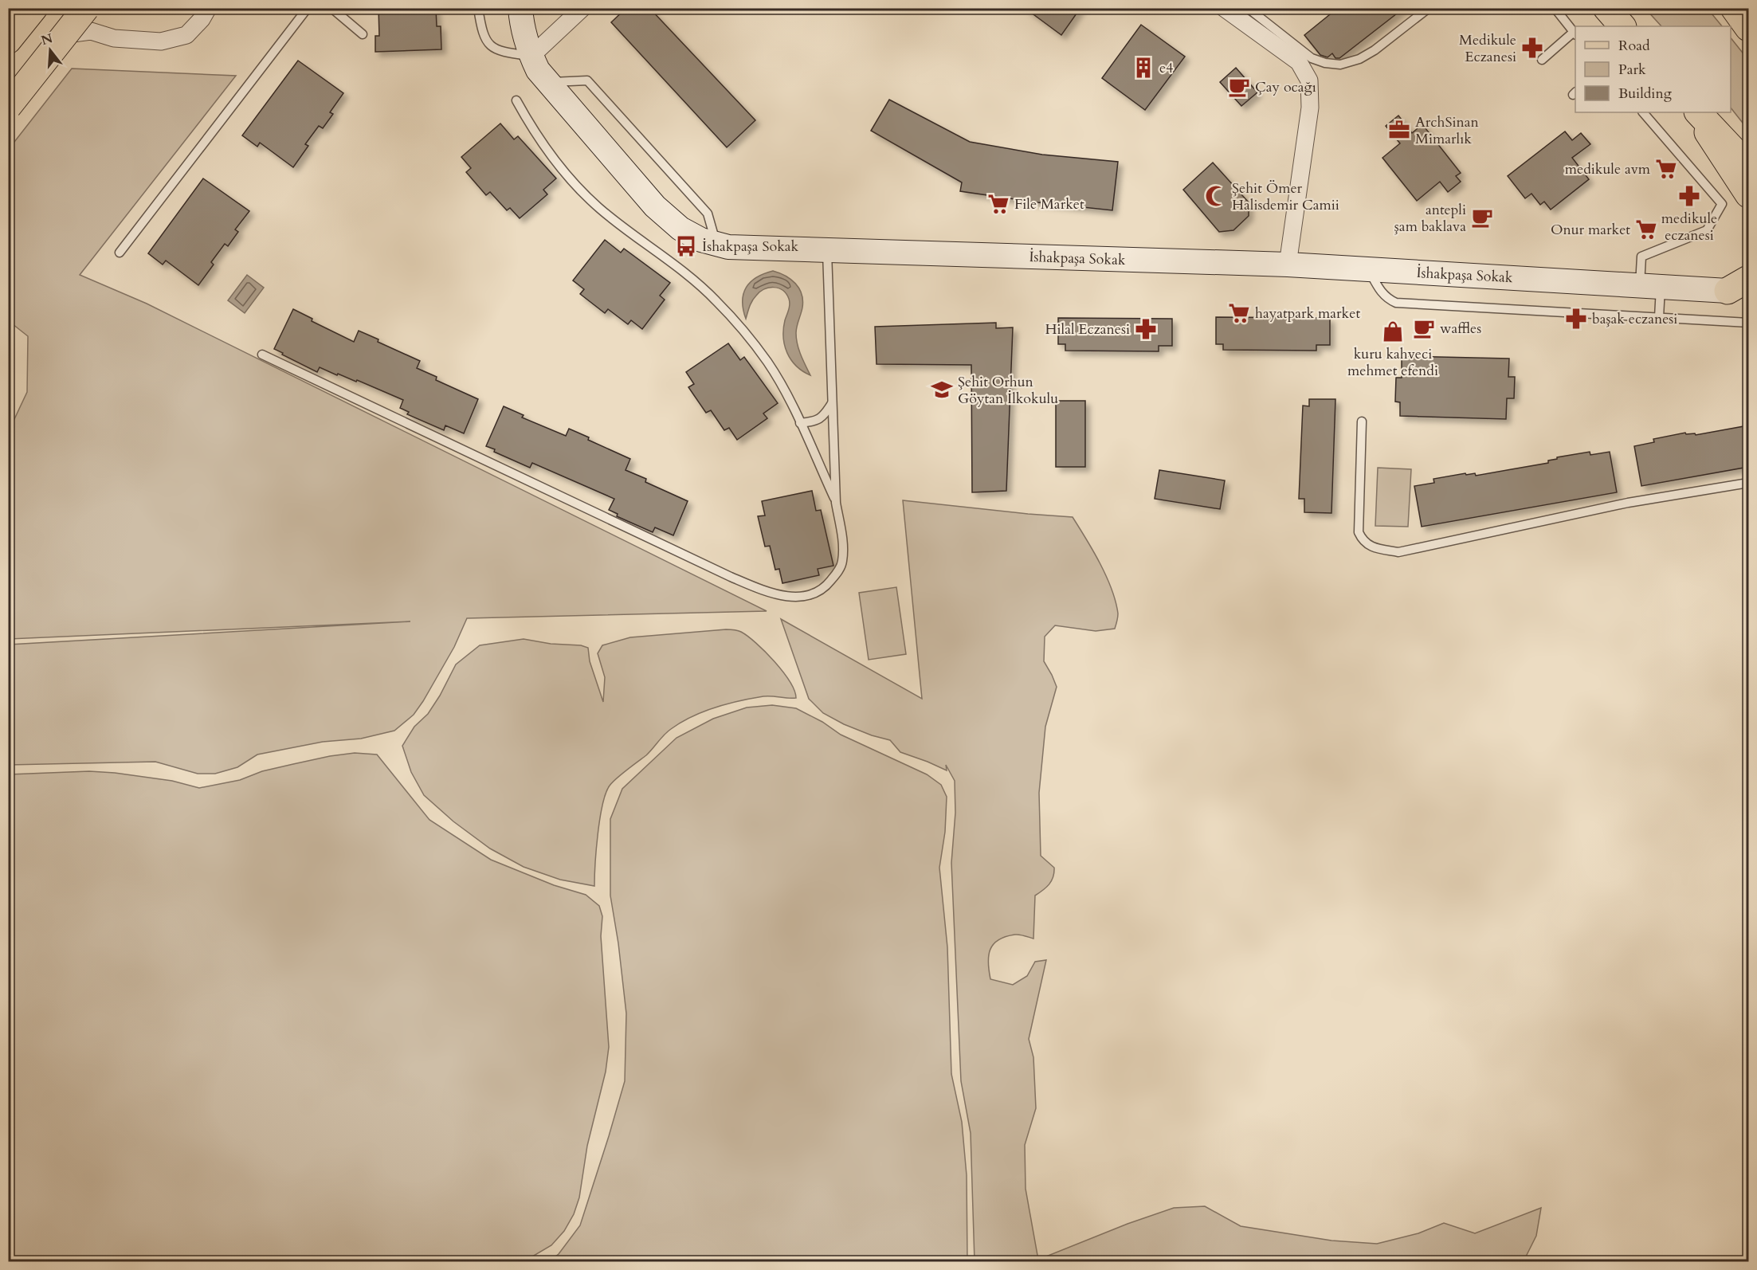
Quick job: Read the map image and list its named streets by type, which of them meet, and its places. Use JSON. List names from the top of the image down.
{
  "streets": {
    "street": ["İshakpaşa Sokak"]
  },
  "places": {
    "pharmacy": [
      "Medikule Eczanesi",
      "medikule eczanesi",
      "başak eczanesi",
      "Hilal Eczanesi"
    ],
    "building": ["e4"],
    "cafe": ["Çay ocağı", "antepli şam baklava", "waffles"],
    "office": ["ArchSinan Mimarlık"],
    "supermarket": [
      "medikule avm",
      "File Market",
      "Onur market",
      "hayatpark market"
    ],
    "mosque": ["Şehit Ömer Halisdemir Camii"],
    "bus stop": ["İshakpaşa Sokak"],
    "shop": ["kuru kahveci mehmet efendi"],
    "school or university": ["Şehit Orhun Göytan İlkokulu"]
  },
  "legend": ["Road", "Park", "Building"],
  "north": "top"
}
